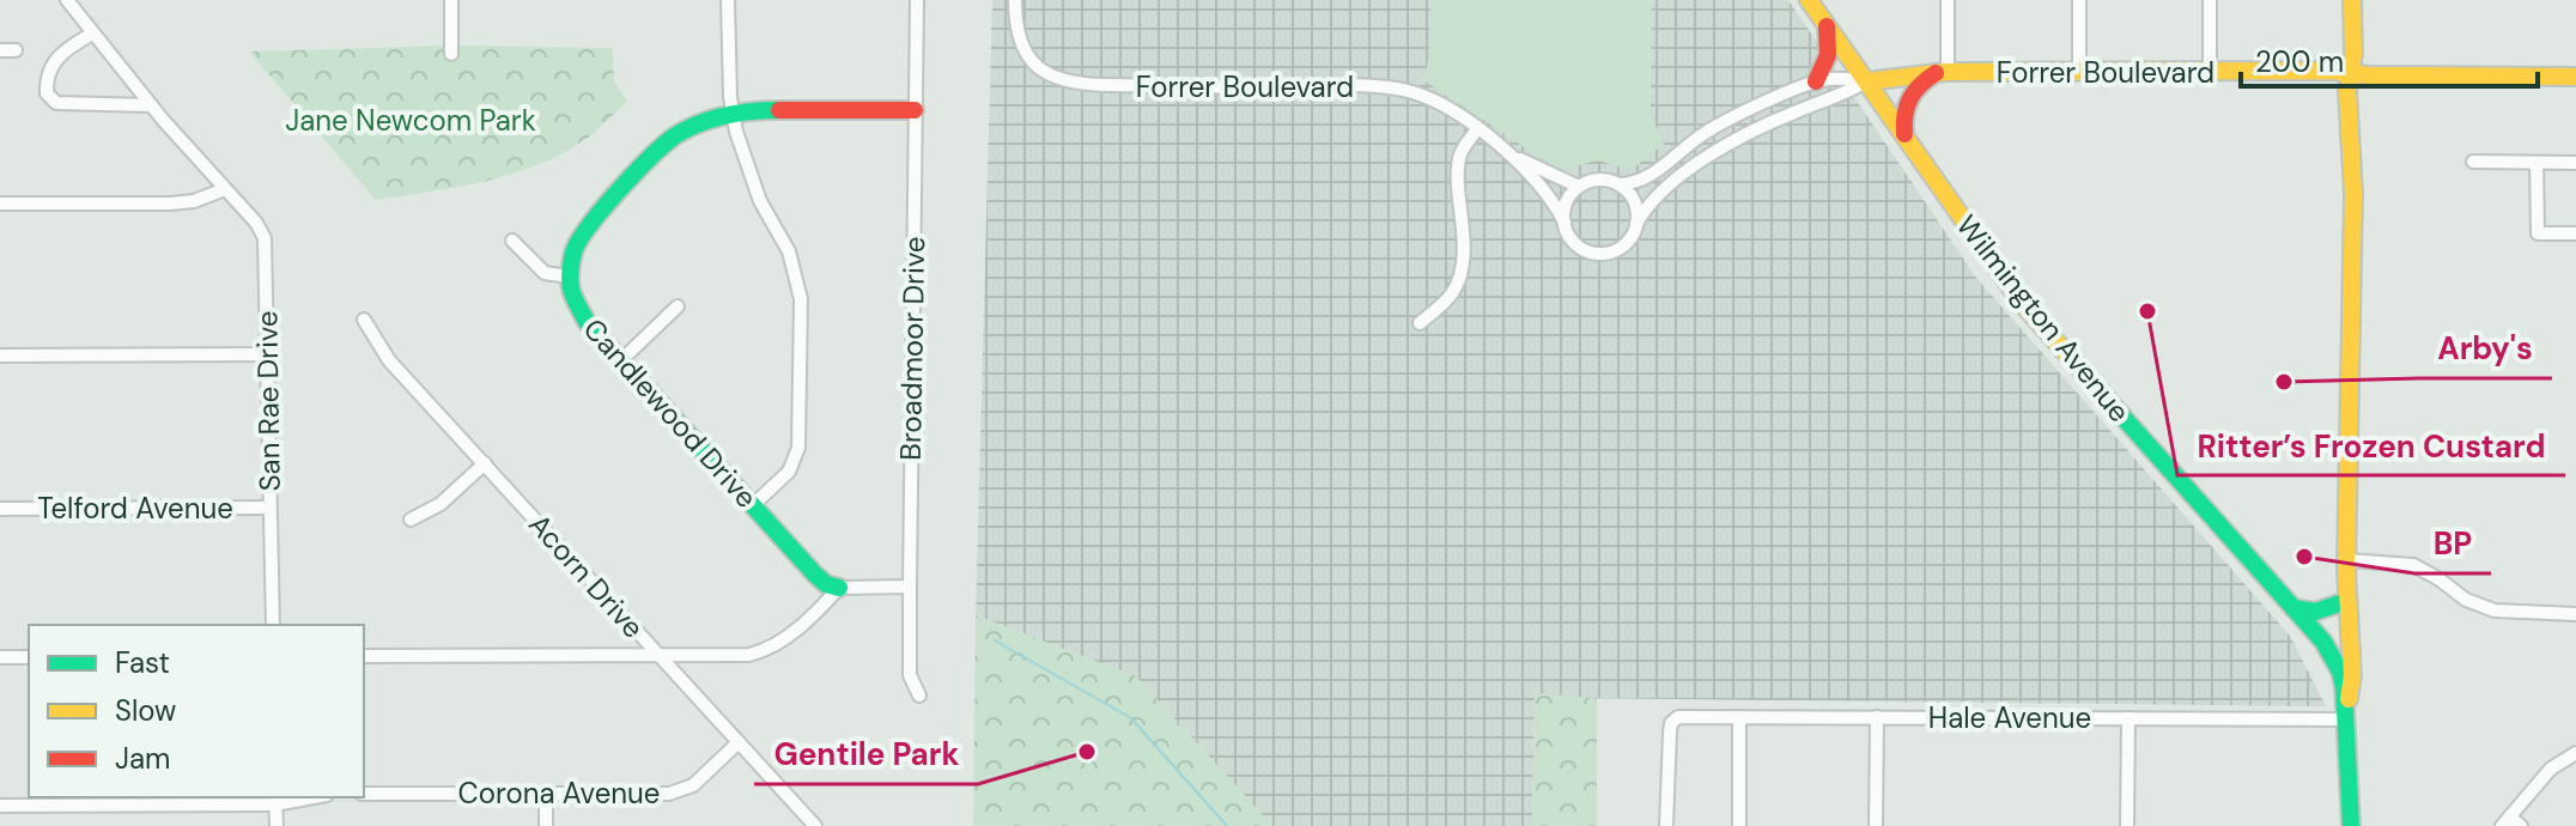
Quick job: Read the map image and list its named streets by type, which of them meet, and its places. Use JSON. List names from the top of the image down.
{
  "streets": {
    "main road": ["Forrer Boulevard", "Wilmington Avenue", "Candlewood Drive"],
    "street": [
      "Broadmoor Drive",
      "San Rae Drive",
      "Telford Avenue",
      "Acorn Drive",
      "Hale Avenue",
      "Corona Avenue"
    ]
  },
  "crossings": [
    ["Forrer Boulevard", "Wilmington Avenue"],
    ["Wilmington Avenue", "Hale Avenue"],
    ["San Rae Drive", "Telford Avenue"],
    ["Acorn Drive", "Corona Avenue"]
  ],
  "parks": ["Jane Newcom Park"],
  "places": [
    "Ritter’s Frozen Custard",
    "Arby's",
    "BP",
    "Gentile Park"
  ],
  "legend": ["Fast", "Slow", "Jam"],
  "scale_bar": "200 m"
}
